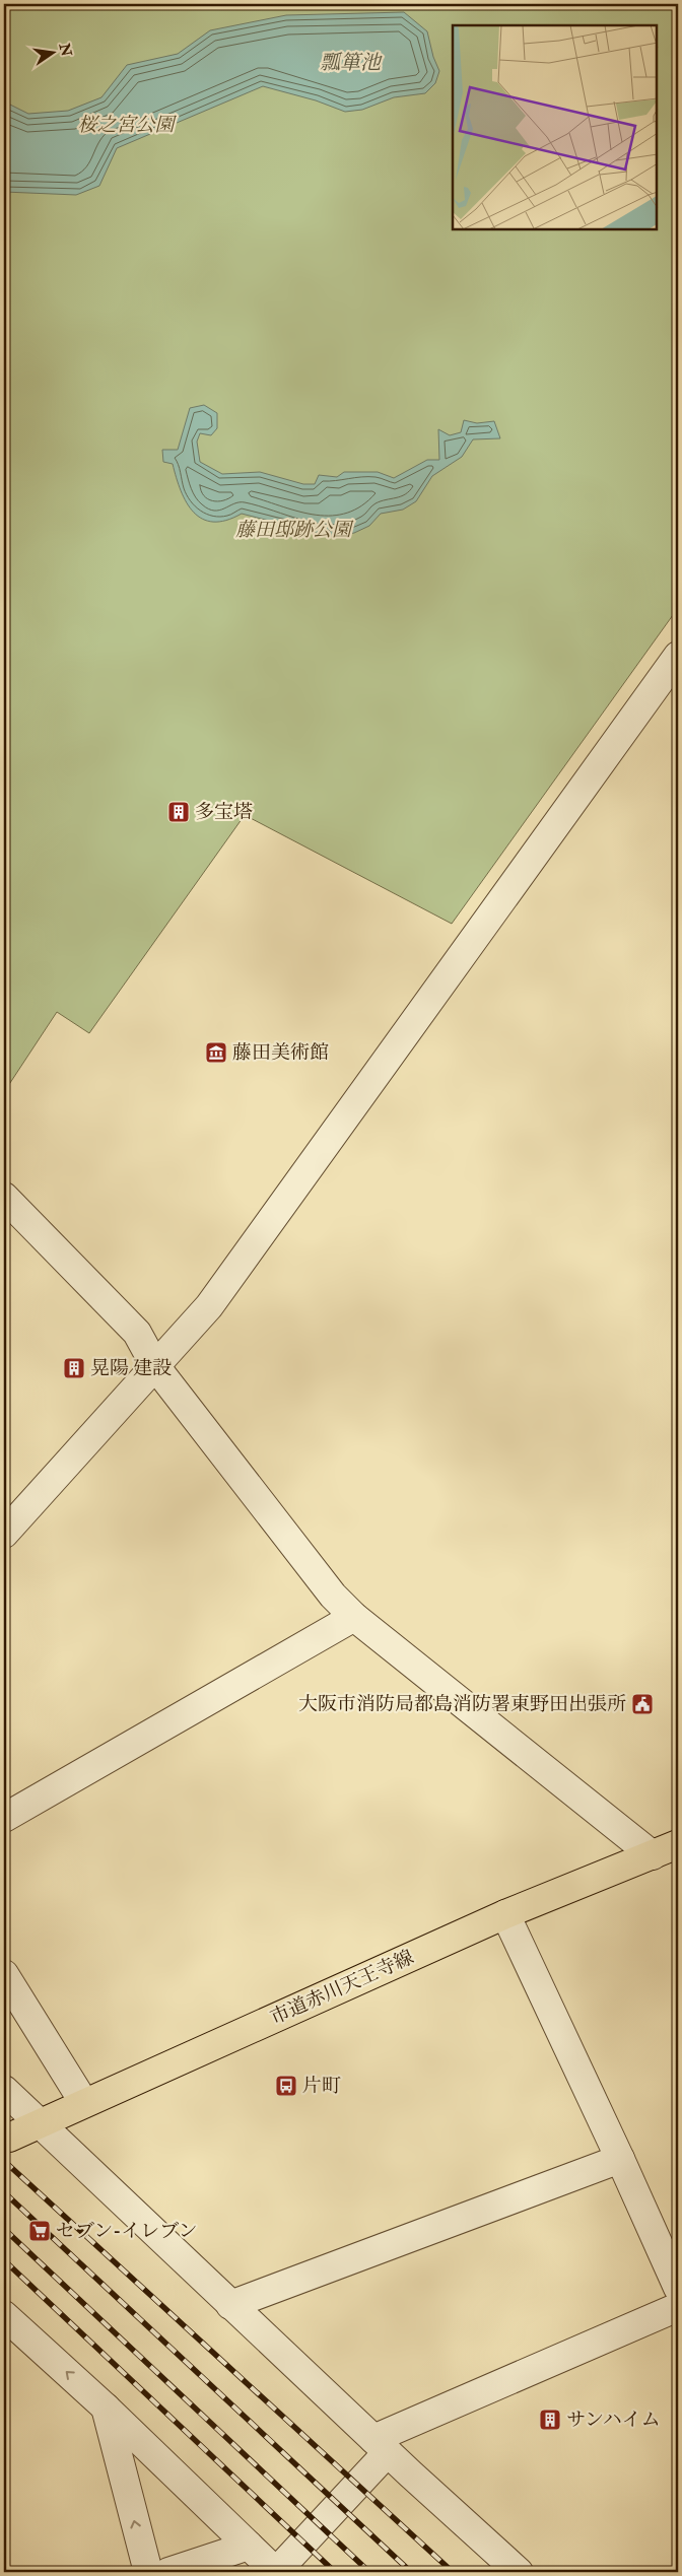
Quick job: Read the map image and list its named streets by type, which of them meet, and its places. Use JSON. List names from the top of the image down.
{
  "streets": {
    "main road": ["市道赤川天王寺線"]
  },
  "water": ["瓢箪池"],
  "parks": ["桜之宮公園", "藤田邸跡公園"],
  "places": {
    "building": ["多宝塔", "晃陽 建設", "サンハイム"],
    "museum": ["藤田美術館"],
    "public building": ["大阪市消防局都島消防署東野田出張所"],
    "bus stop": ["片町"],
    "supermarket": ["セブン-イレブン"]
  },
  "north": "right"
}
